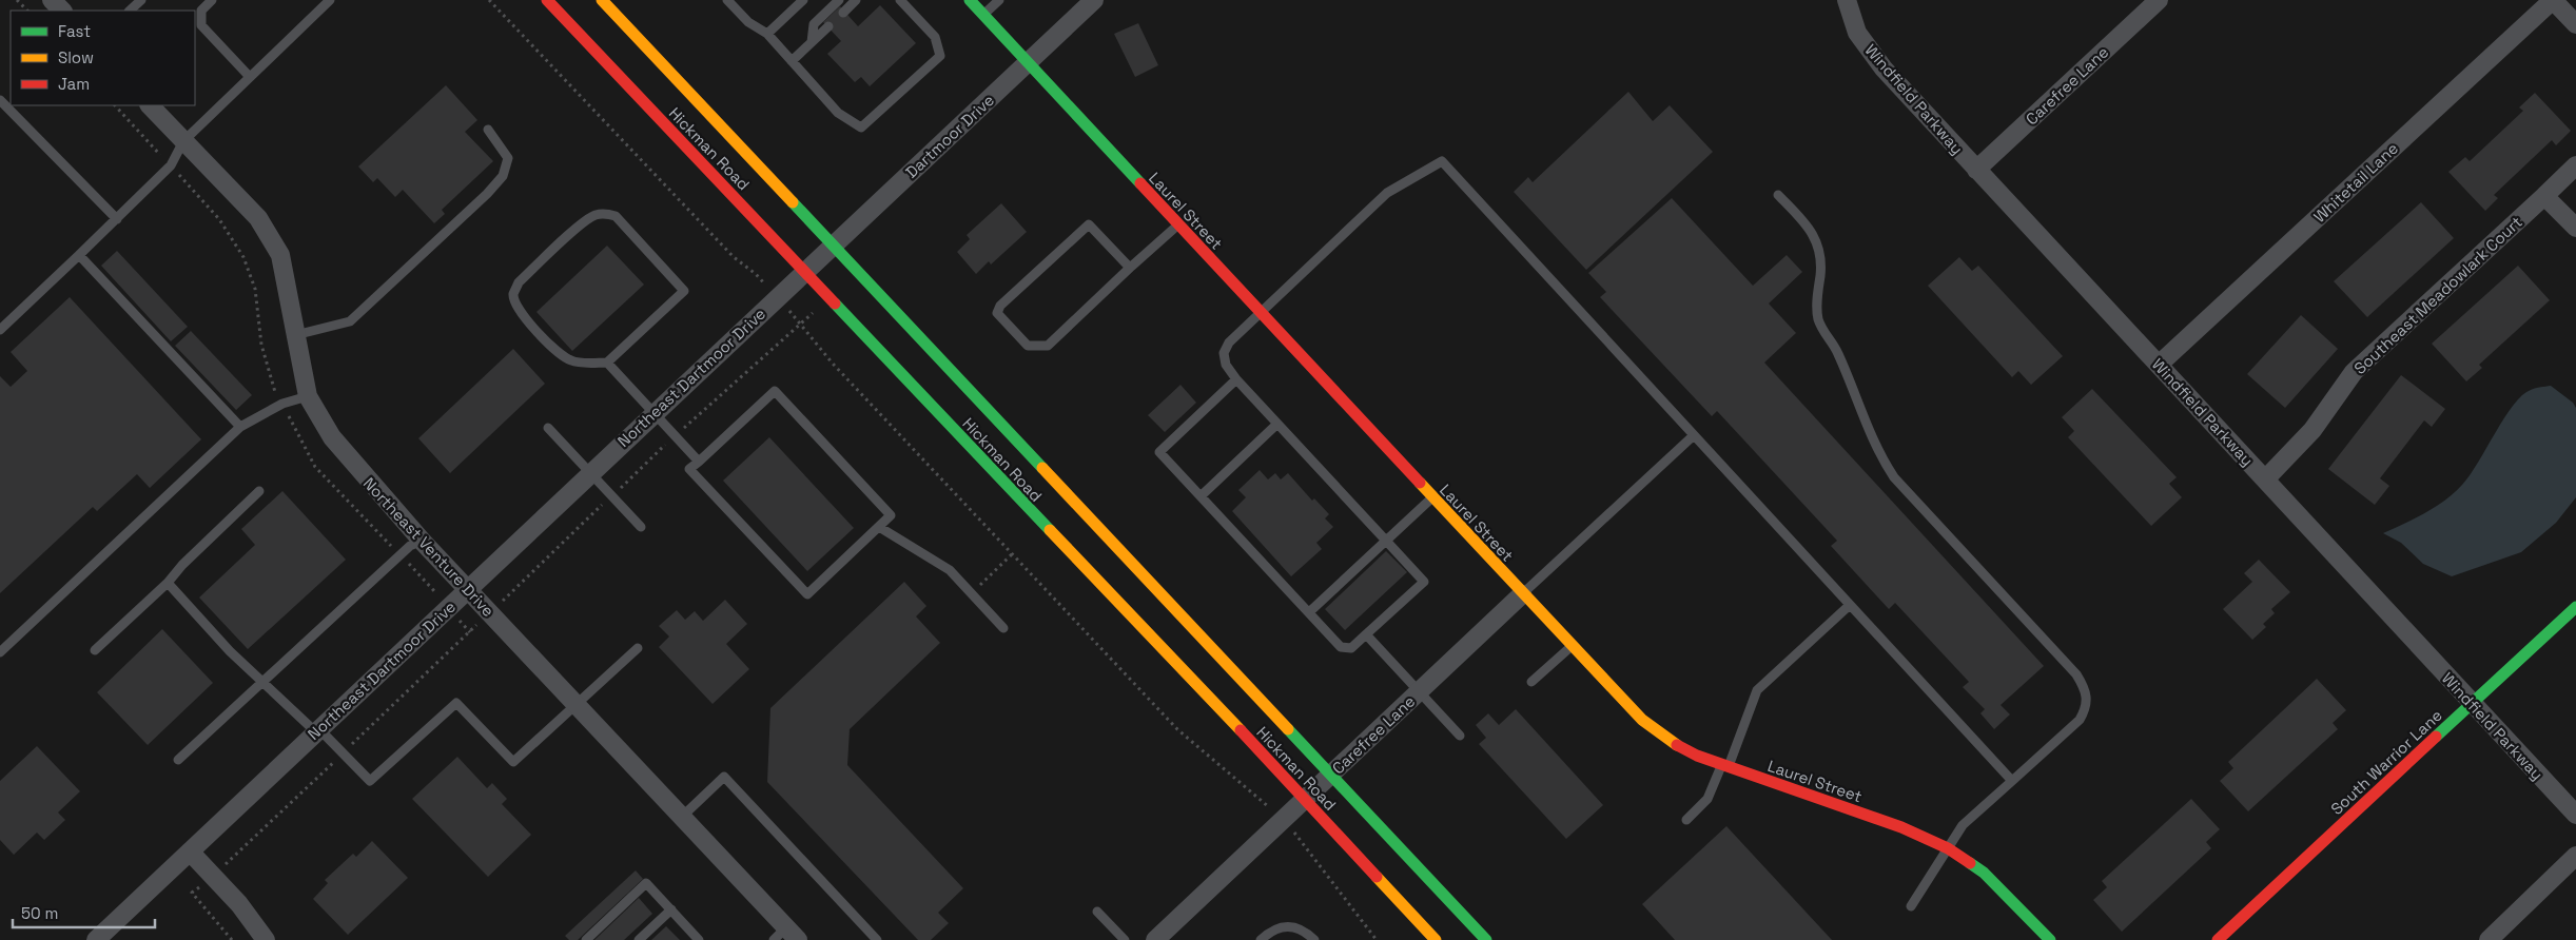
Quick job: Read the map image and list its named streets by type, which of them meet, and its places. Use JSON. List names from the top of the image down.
{
  "streets": {
    "main road": ["Hickman Road", "Laurel Street", "South Warrior Lane"],
    "street": [
      "Carefree Lane",
      "Windfield Parkway",
      "Dartmoor Drive",
      "Whitetail Lane",
      "Southeast Meadowlark Court",
      "Northeast Dartmoor Drive",
      "Northeast Venture Drive"
    ]
  },
  "crossings": [
    ["Carefree Lane", "Windfield Parkway"],
    ["Carefree Lane", "Hickman Road"],
    ["Carefree Lane", "Laurel Street"],
    ["Windfield Parkway", "Whitetail Lane"],
    ["Windfield Parkway", "Southeast Meadowlark Court"],
    ["Windfield Parkway", "South Warrior Lane"],
    ["Dartmoor Drive", "Hickman Road"],
    ["Dartmoor Drive", "Laurel Street"],
    ["Dartmoor Drive", "Northeast Dartmoor Drive"],
    ["Hickman Road", "Northeast Dartmoor Drive"],
    ["Northeast Dartmoor Drive", "Northeast Venture Drive"]
  ],
  "legend": ["Fast", "Slow", "Jam"],
  "scale_bar": "50 m"
}
